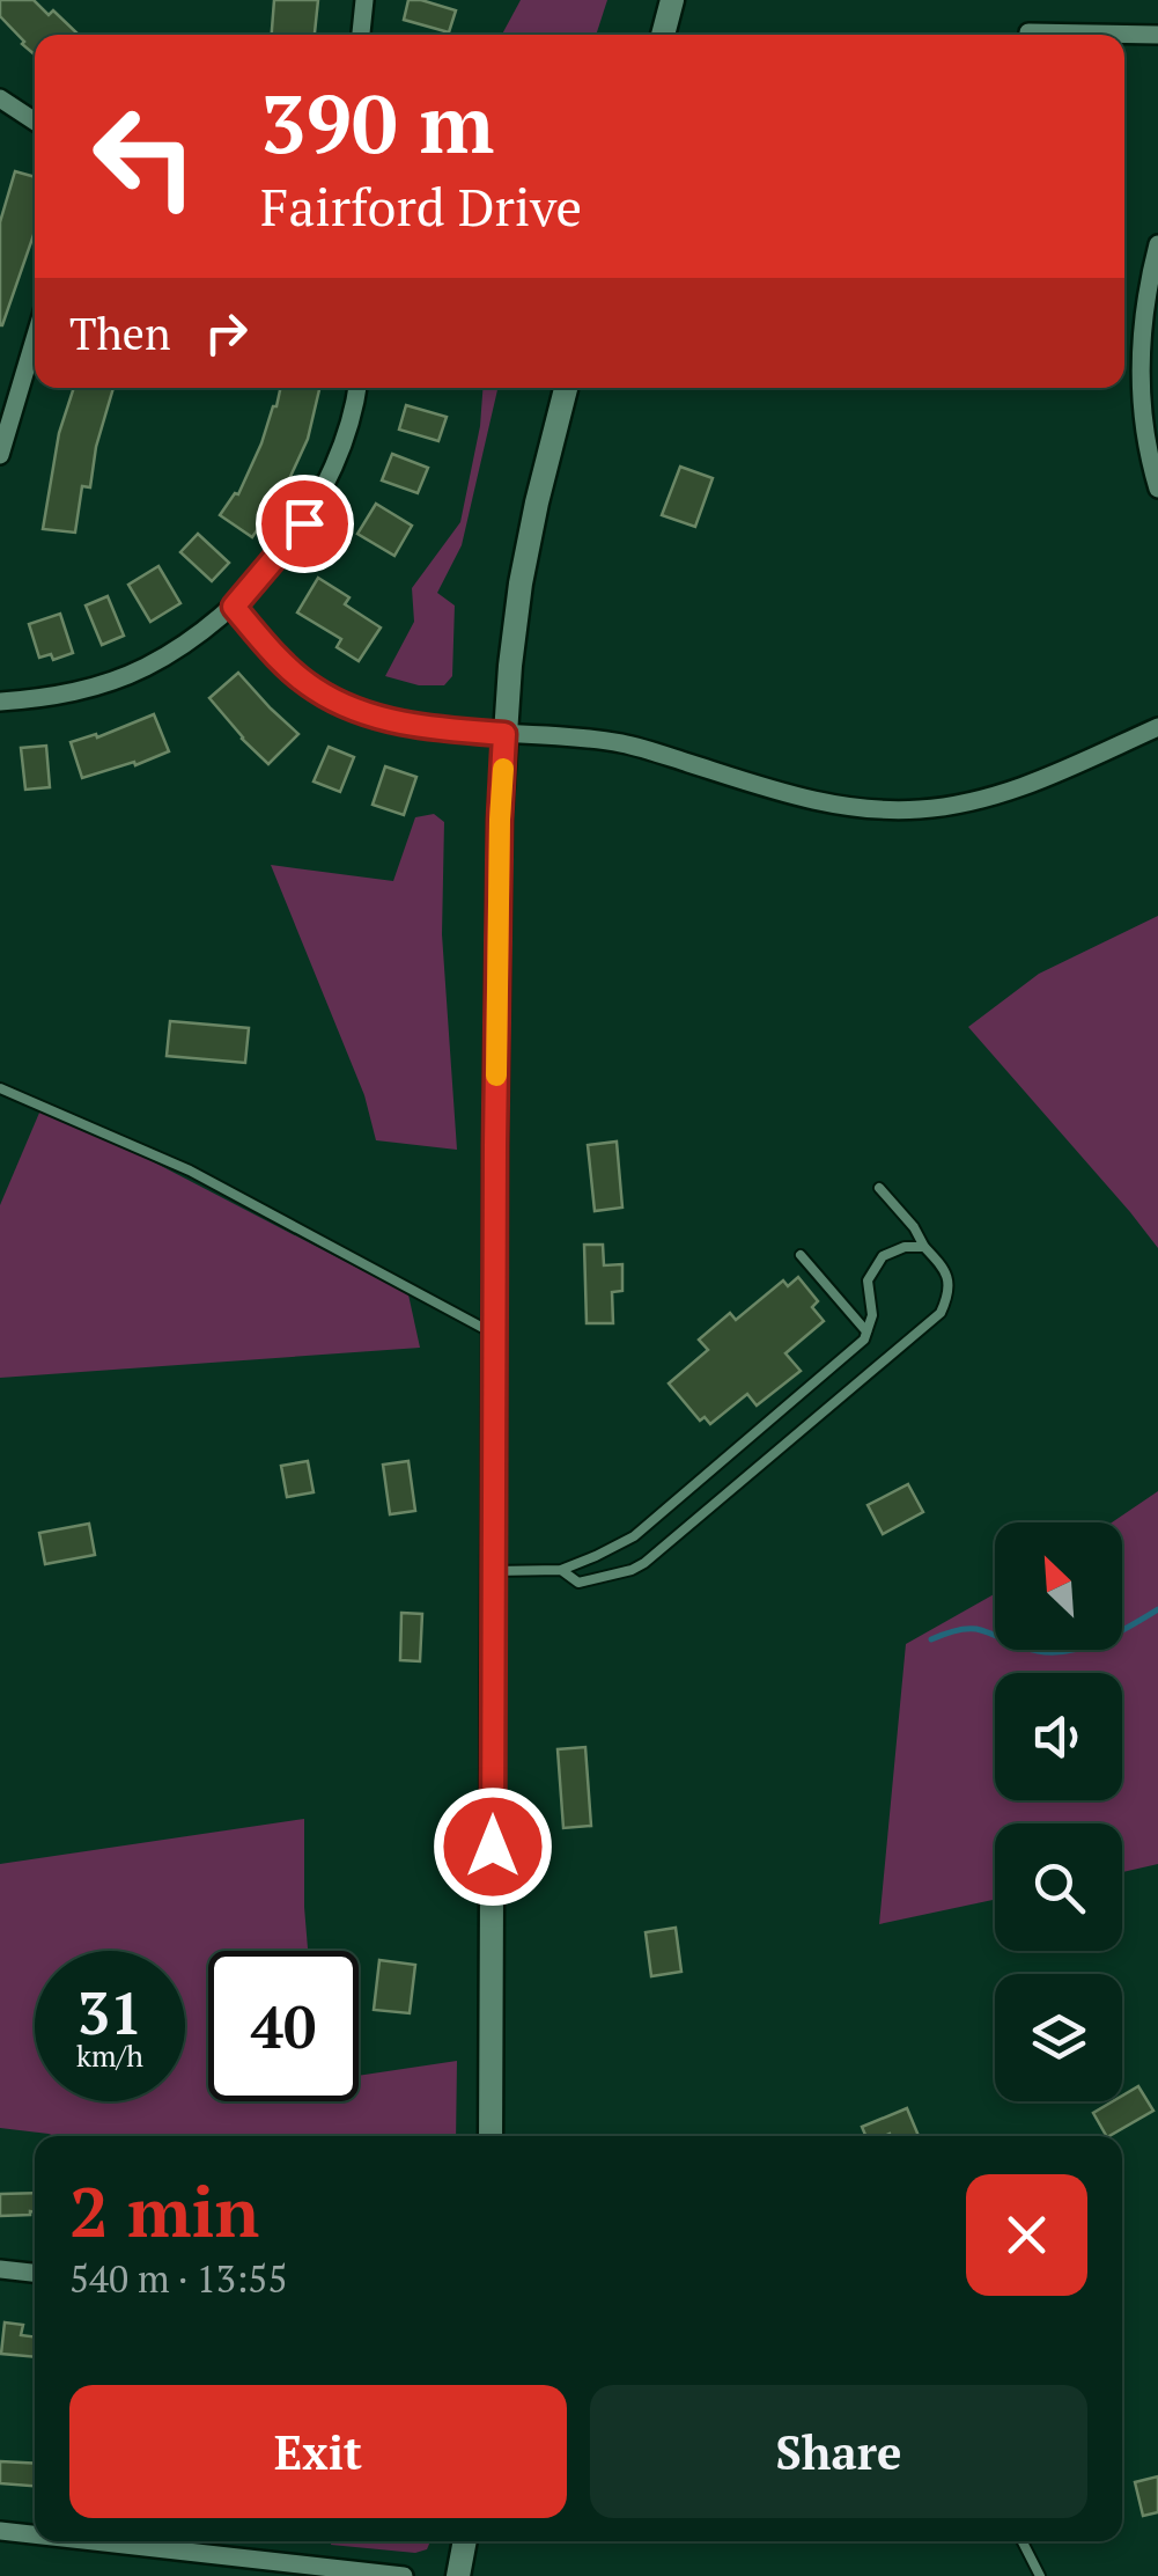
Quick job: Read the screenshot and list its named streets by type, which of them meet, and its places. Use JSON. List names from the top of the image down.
{
  "north": "top left",
  "page": {
    "turn": ["390 m", "Fairford Drive"],
    "then": "Then",
    "speed": "31 km/h",
    "limit": "40",
    "heading": ["2 min", "540 m · 13:55"],
    "buttons": ["Exit", "Share"]
  }
}
